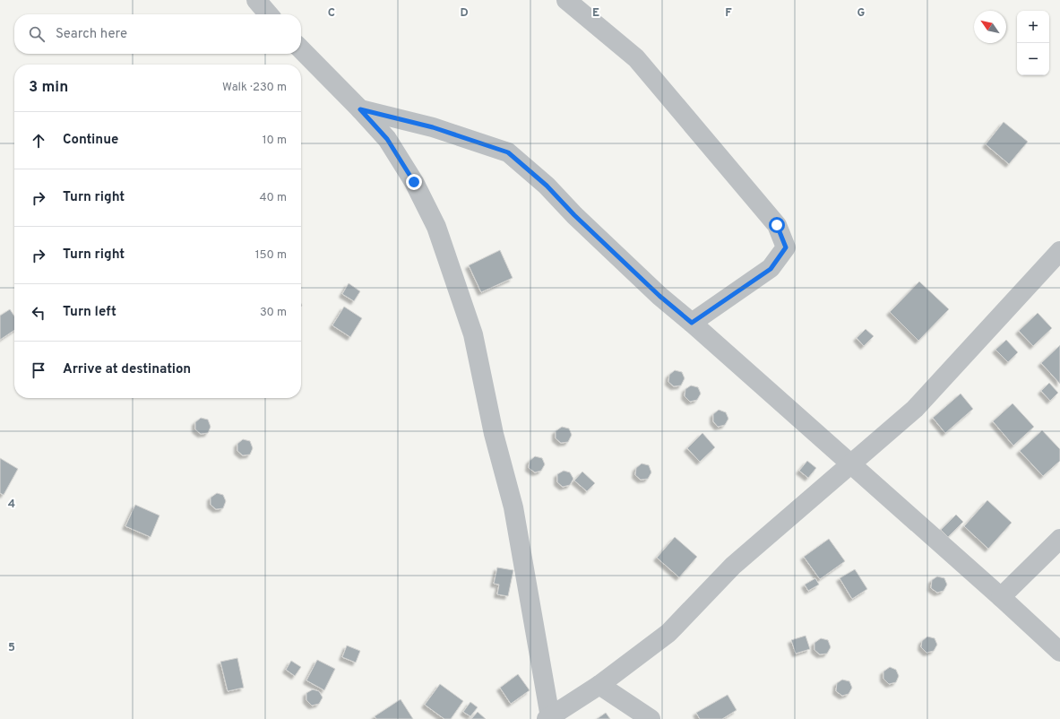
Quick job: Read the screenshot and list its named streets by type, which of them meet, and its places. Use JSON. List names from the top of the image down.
{
  "north": "top left",
  "page": {
    "map_buttons": ["+", "−"],
    "search": "Search here",
    "heading": ["3 min", "Walk · 230 m"],
    "list": [
      ["Continue", "10 m"],
      ["Turn right", "40 m"],
      ["Turn right", "150 m"],
      ["Turn left", "30 m"],
      "Arrive at destination"
    ]
  },
  "grid": {
    "columns": [
      "C",
      "D",
      "E",
      "F",
      "G"
    ],
    "rows": ["4", "5"]
  }
}
